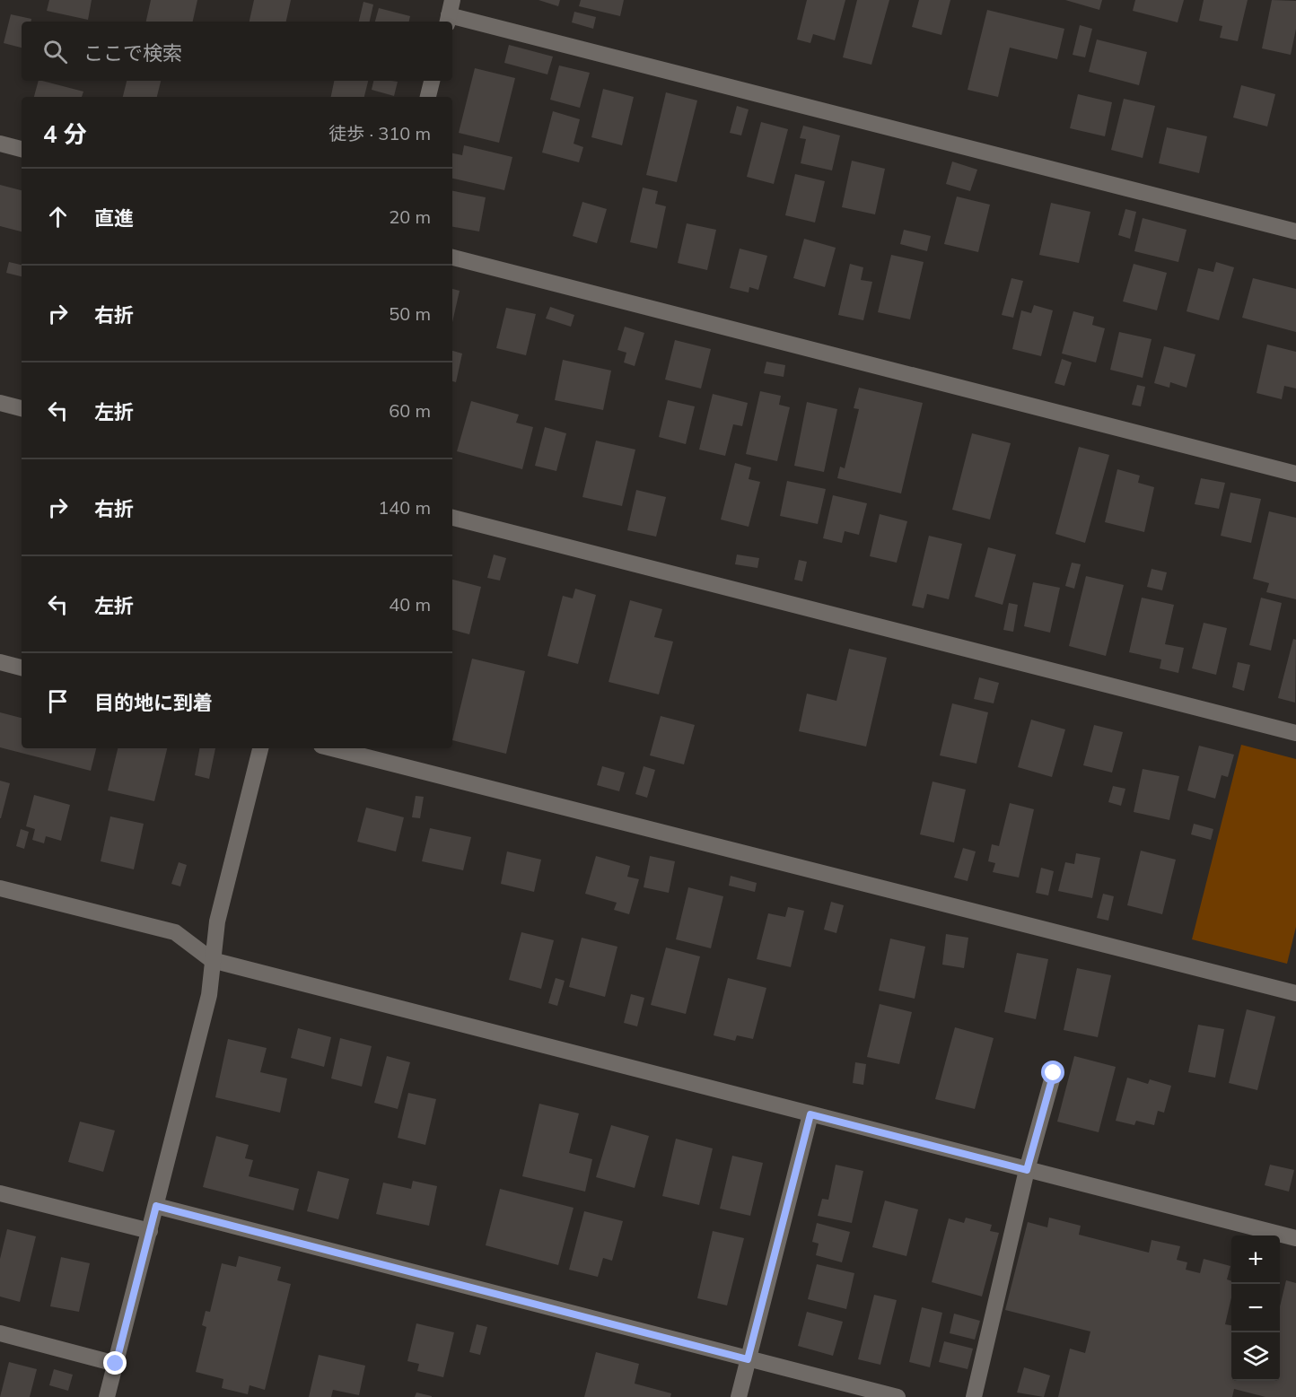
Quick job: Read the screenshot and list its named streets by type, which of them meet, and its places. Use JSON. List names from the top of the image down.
{
  "page": {
    "search": "ここで検索",
    "heading": ["4 分", "徒歩 · 310 m"],
    "list": [
      ["直進", "20 m"],
      ["右折", "50 m"],
      ["左折", "60 m"],
      ["右折", "140 m"],
      ["左折", "40 m"],
      "目的地に到着"
    ],
    "map_buttons": ["+", "−"]
  }
}
